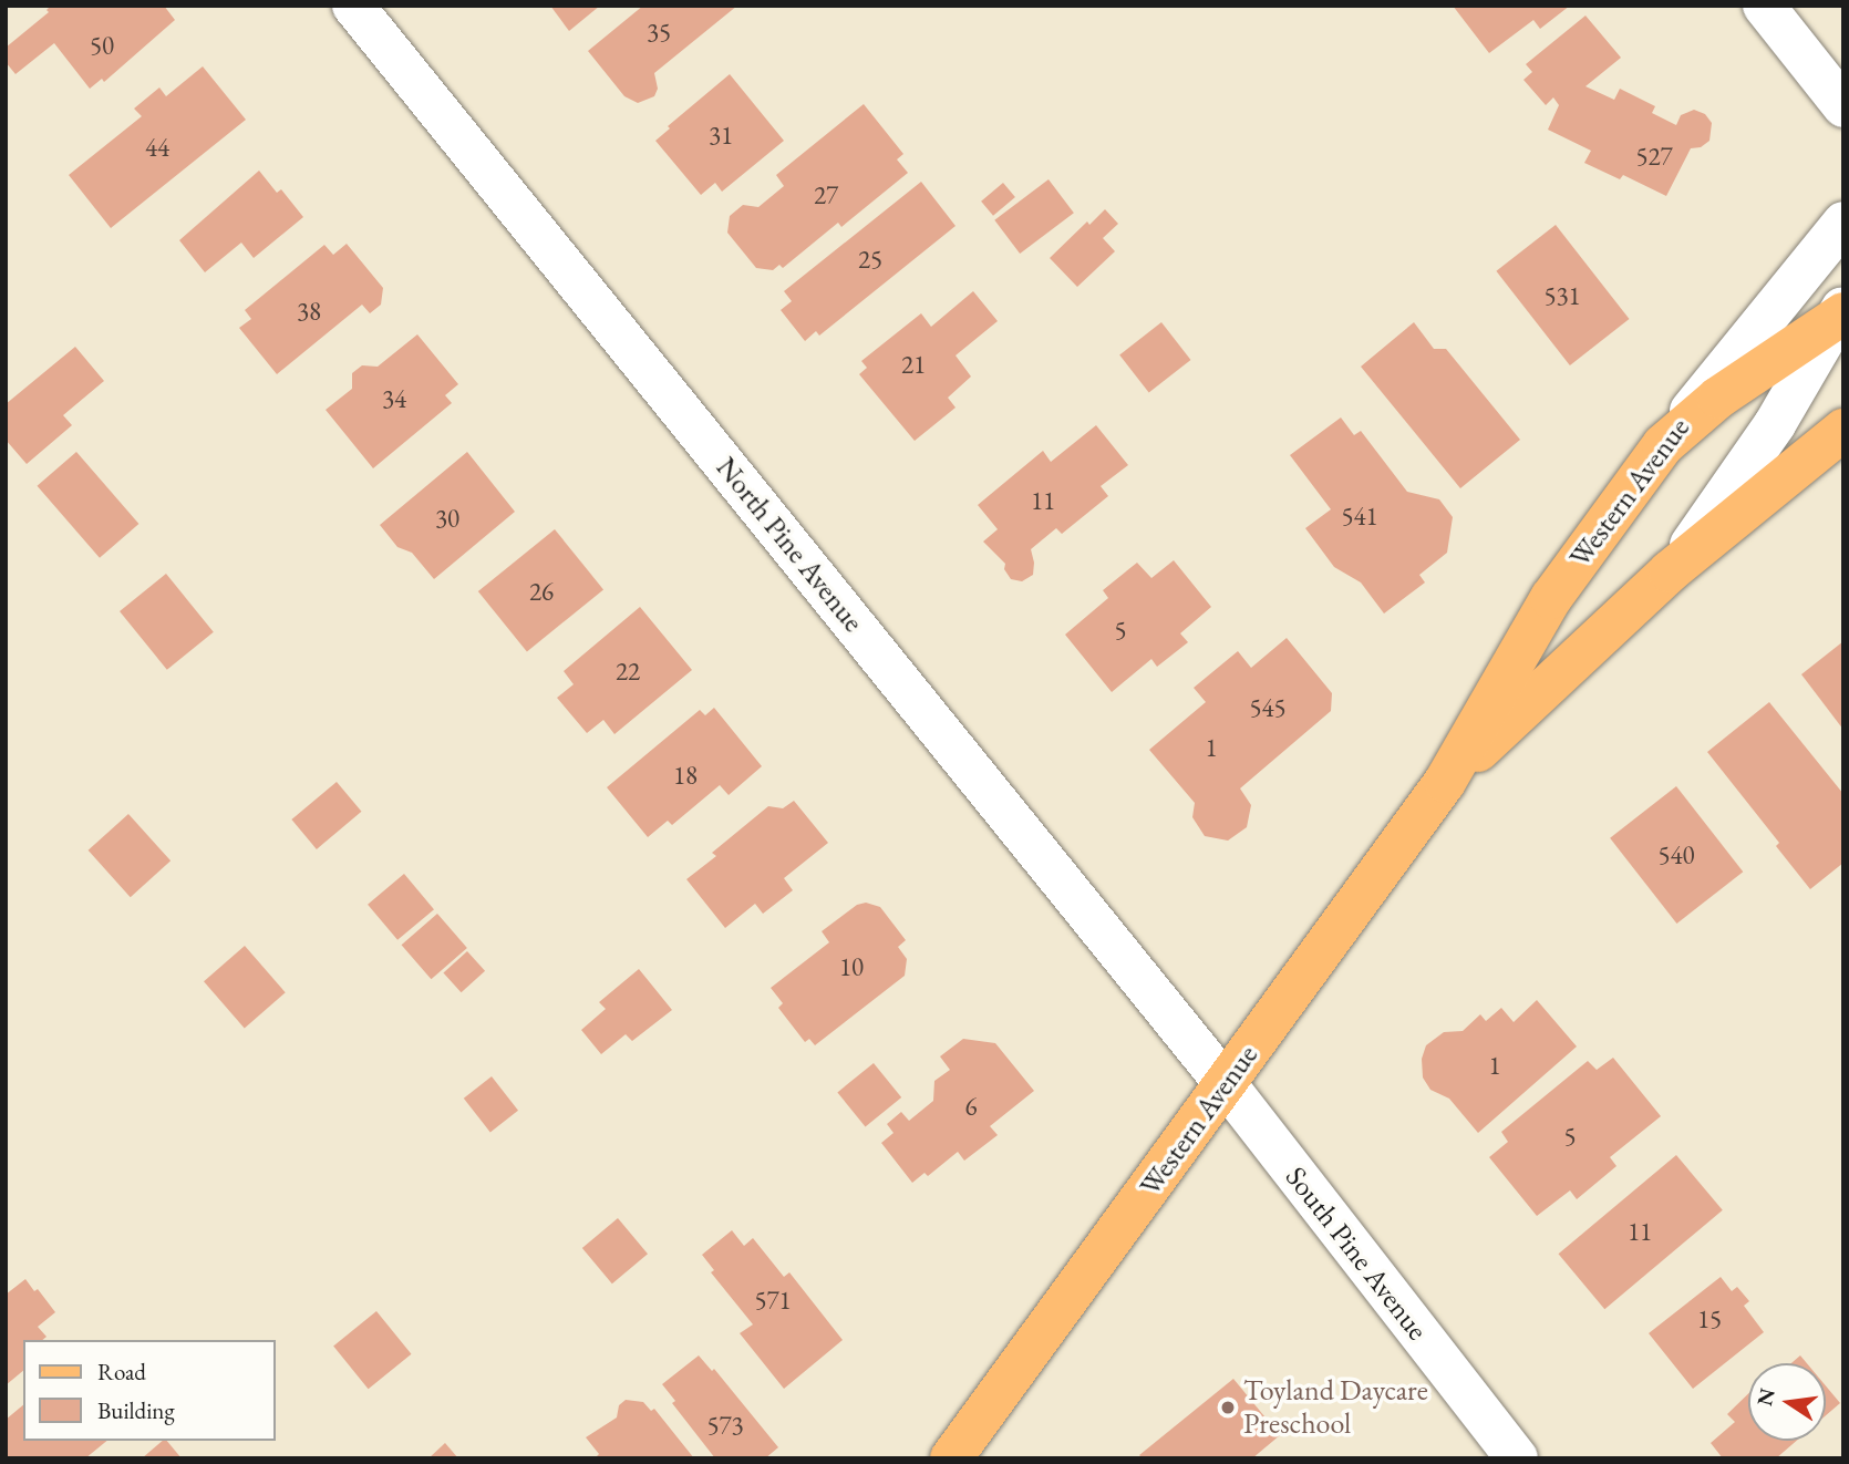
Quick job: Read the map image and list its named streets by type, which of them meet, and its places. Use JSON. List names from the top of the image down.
{
  "streets": {
    "main road": ["Western Avenue"],
    "street": ["North Pine Avenue", "South Pine Avenue"]
  },
  "crossings": [
    ["Western Avenue", "North Pine Avenue"],
    ["Western Avenue", "South Pine Avenue"],
    ["North Pine Avenue", "South Pine Avenue"]
  ],
  "places": ["Toyland Daycare Preschool"],
  "house_numbers": [
    "35",
    "50",
    "31",
    "44",
    "527",
    "27",
    "25",
    "531",
    "38",
    "21",
    "34",
    "11",
    "541",
    "30",
    "26",
    "5",
    "22",
    "545",
    "1",
    "18",
    "540",
    "10",
    "1",
    "6",
    "5",
    "11",
    "571",
    "15",
    "573"
  ],
  "legend": ["Road", "Building"],
  "north": "left"
}
